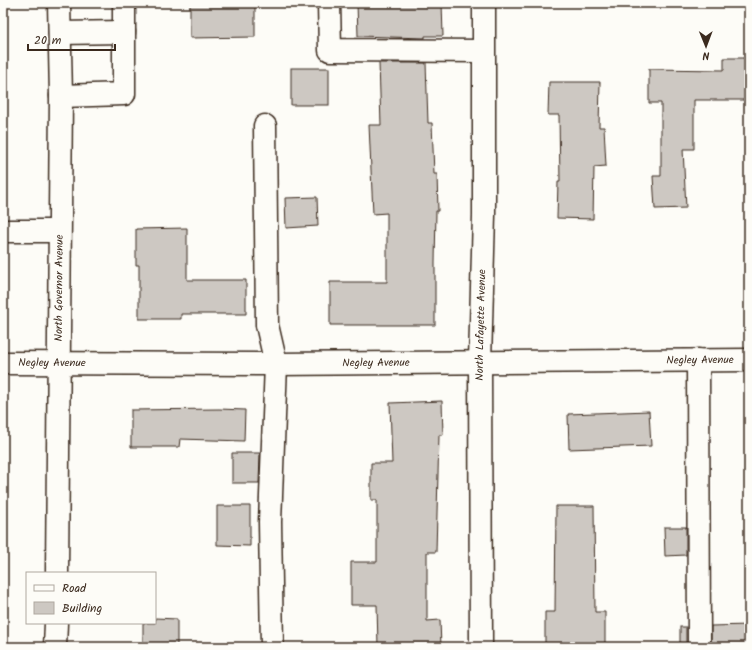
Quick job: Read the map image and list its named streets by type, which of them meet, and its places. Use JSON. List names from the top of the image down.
{
  "streets": {
    "street": ["North Governor Avenue", "North Lafayette Avenue", "Negley Avenue"]
  },
  "crossings": [
    ["North Governor Avenue", "Negley Avenue"],
    ["North Lafayette Avenue", "Negley Avenue"]
  ],
  "legend": ["Road", "Building"],
  "scale_bar": "20 m",
  "north": "bottom"
}
